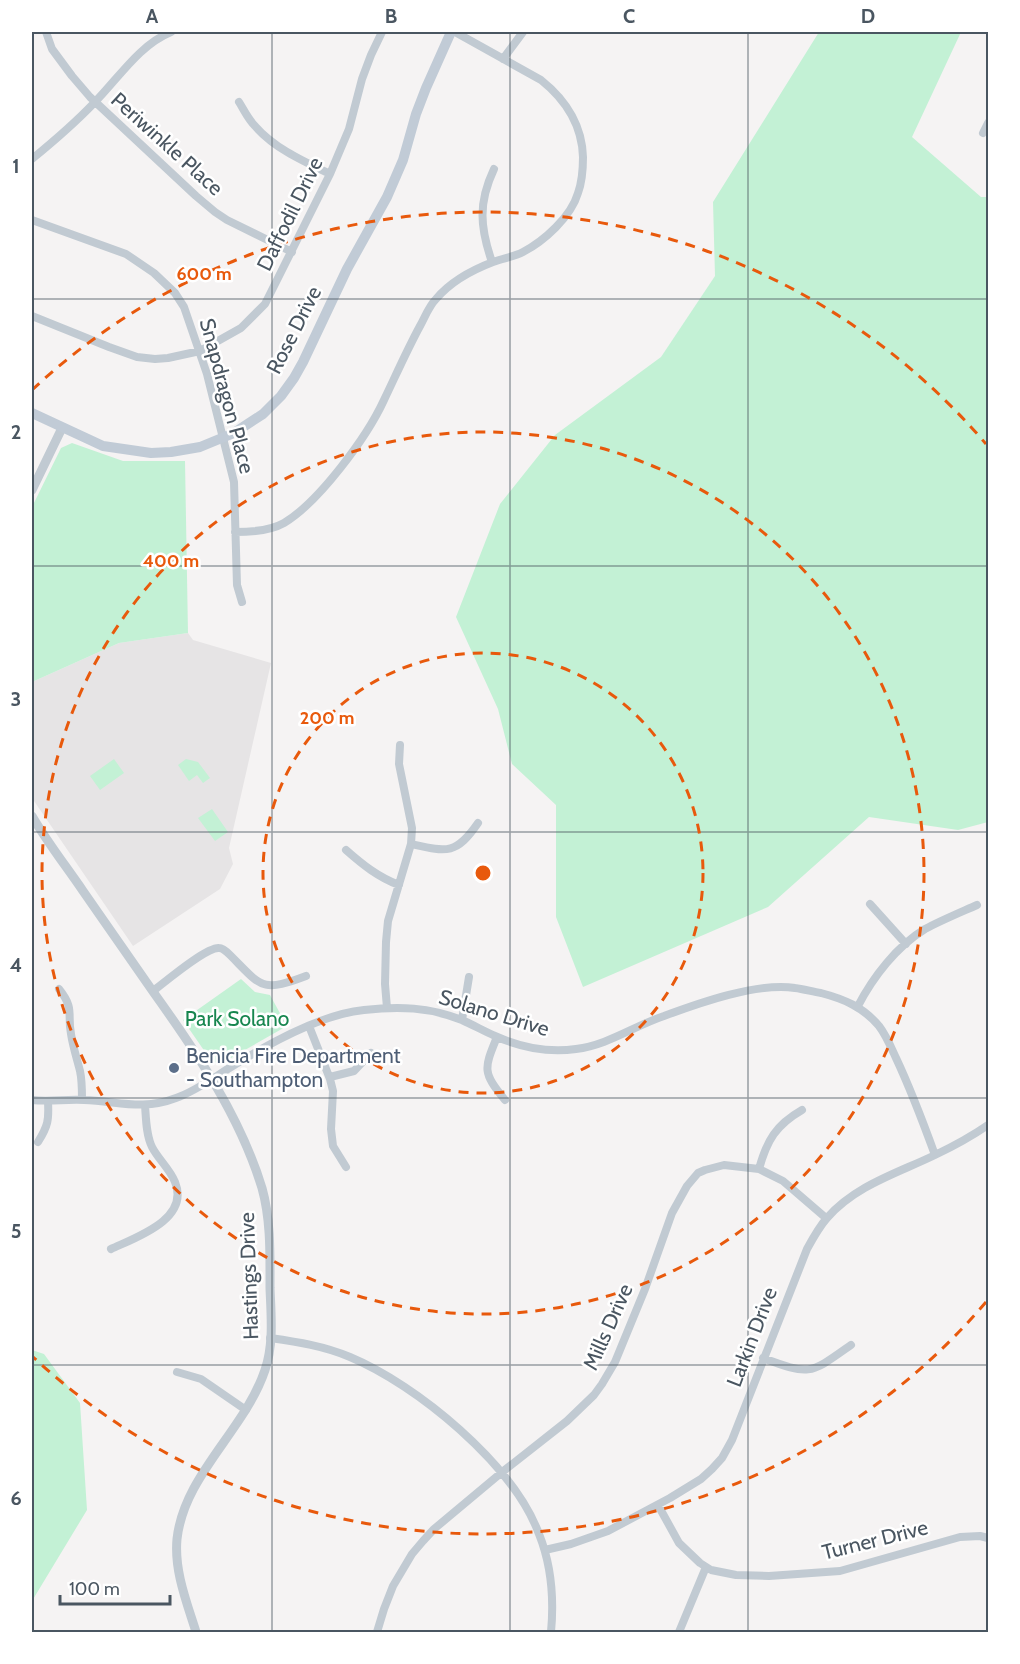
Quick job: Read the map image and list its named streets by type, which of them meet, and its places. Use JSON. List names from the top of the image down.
{
  "streets": {
    "main road": ["Rose Drive"],
    "street": [
      "Periwinkle Place",
      "Daffodil Drive",
      "Snapdragon Place",
      "Solano Drive",
      "Hastings Drive",
      "Mills Drive",
      "Larkin Drive",
      "Turner Drive"
    ]
  },
  "crossings": [
    ["Periwinkle Place", "Daffodil Drive"],
    ["Daffodil Drive", "Snapdragon Place"],
    ["Rose Drive", "Snapdragon Place"],
    ["Solano Drive", "Hastings Drive"],
    ["Solano Drive", "Larkin Drive"],
    ["Mills Drive", "Larkin Drive"],
    ["Larkin Drive", "Turner Drive"]
  ],
  "parks": ["Park Solano"],
  "places": ["Benicia Fire Department - Southampton"],
  "scale_bar": "100 m",
  "grid": {
    "columns": [
      "A",
      "B",
      "C",
      "D"
    ],
    "rows": [
      "1",
      "2",
      "3",
      "4",
      "5",
      "6"
    ]
  },
  "rings": ["600 m", "400 m", "200 m"]
}
